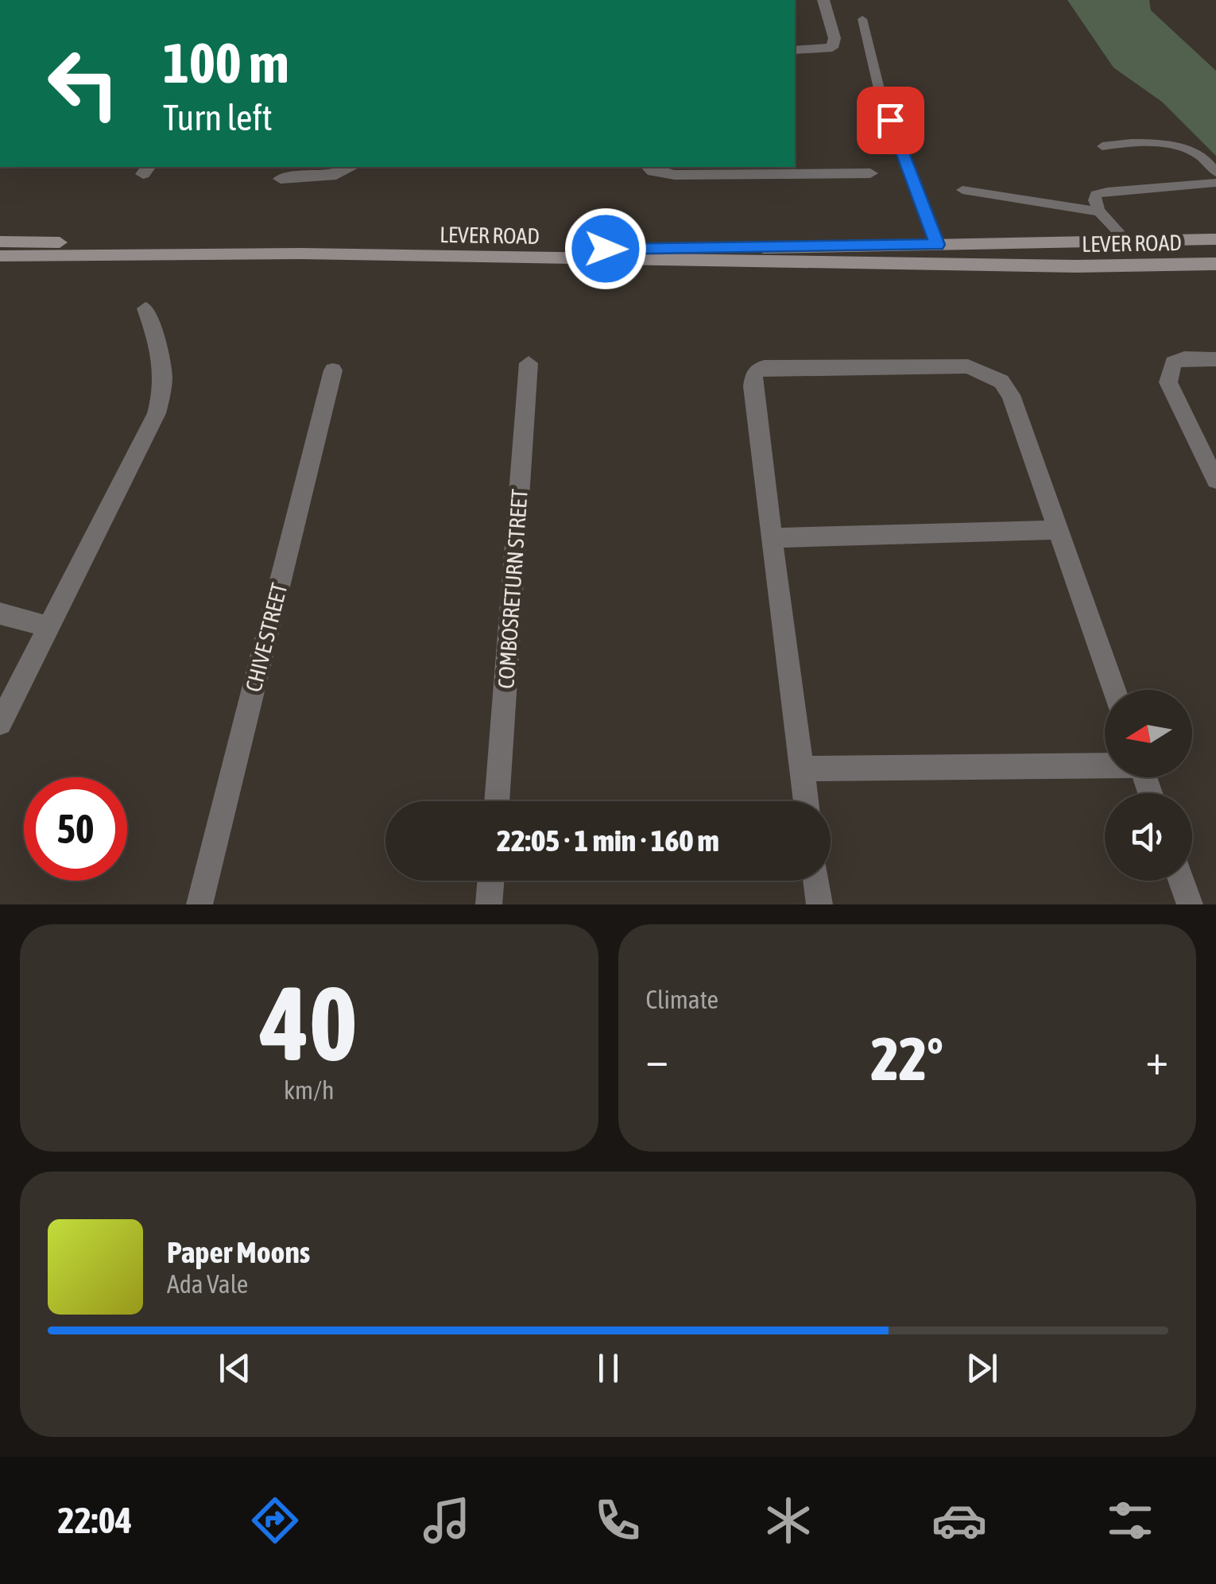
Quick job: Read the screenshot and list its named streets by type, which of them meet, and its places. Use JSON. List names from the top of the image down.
{
  "streets": {
    "main road": ["LEVER ROAD"],
    "street": ["COMBOSRETURN STREET", "CHIVE STREET"]
  },
  "north": "left",
  "page": {
    "turn": ["100 m", "Turn left"],
    "limit": "50",
    "trip": "22:05 · 1 min · 160 m",
    "tile": [
      ["40", "km/h"],
      "Climate"
    ],
    "heat": ["−", "22°", "+"],
    "song": ["Paper Moons", "Ada Vale"],
    "tabs": "22:04"
  }
}
